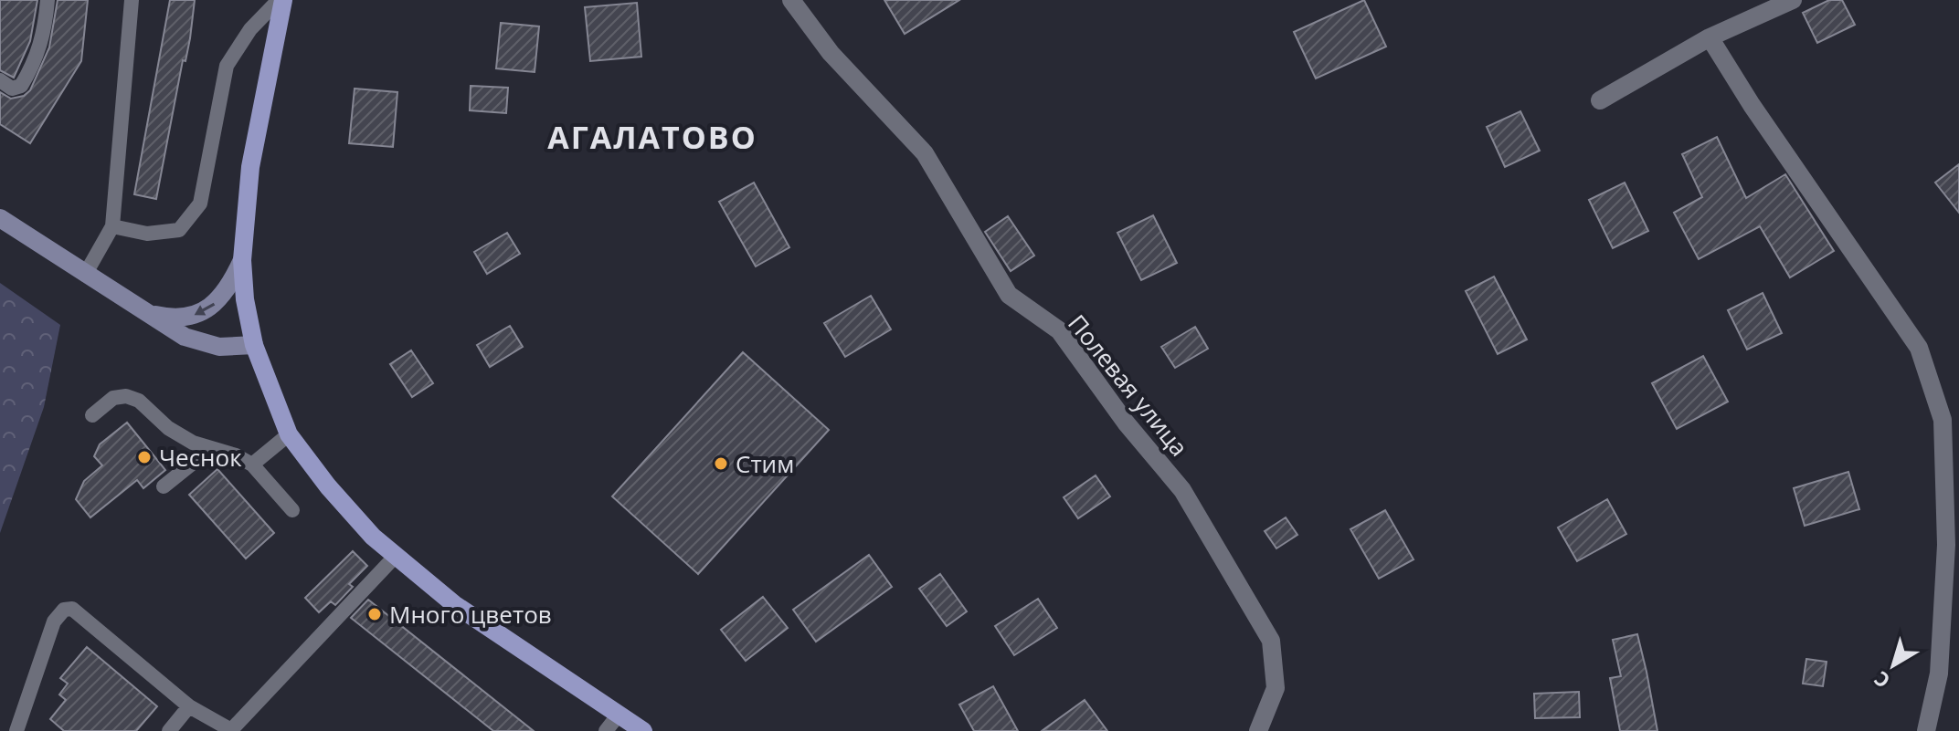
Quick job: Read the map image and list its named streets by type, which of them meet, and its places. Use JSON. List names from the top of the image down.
{
  "streets": {
    "street": ["Полевая улица"]
  },
  "districts": ["АГАЛАТОВО"],
  "places": ["Чеснок", "Стим", "Много цветов"],
  "north": "bottom left"
}
